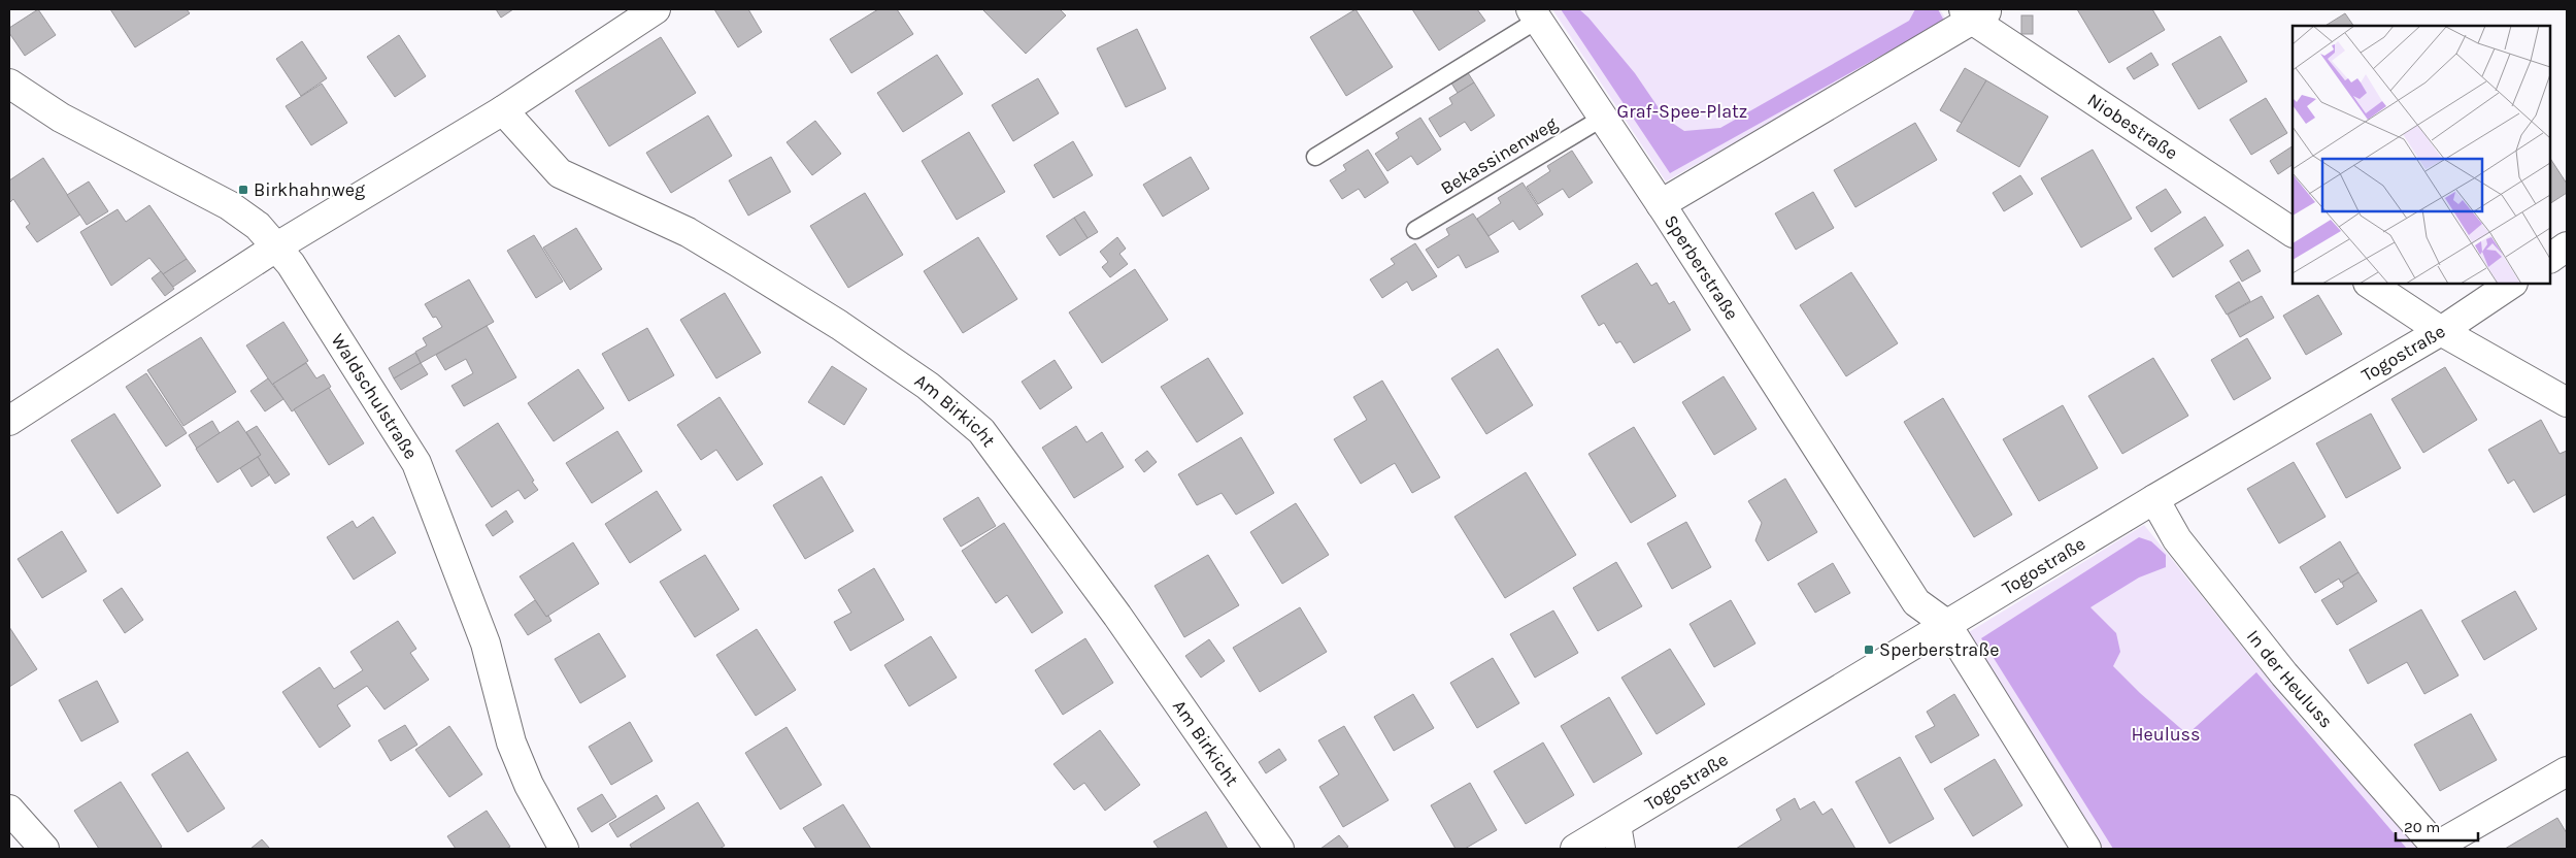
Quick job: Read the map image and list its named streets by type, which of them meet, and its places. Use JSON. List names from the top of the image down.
{
  "streets": {
    "street": [
      "Niobestraße",
      "Sperberstraße",
      "Togostraße",
      "Waldschulstraße",
      "Am Birkicht",
      "In der Heuluss"
    ],
    "lane": ["Bekassinenweg"]
  },
  "crossings": [
    ["Bekassinenweg", "Sperberstraße"],
    ["Sperberstraße", "Togostraße"],
    ["Togostraße", "In der Heuluss"]
  ],
  "parks": ["Graf-Spee-Platz", "Heuluss"],
  "places": {
    "transit": ["Birkhahnweg", "Sperberstraße"]
  },
  "scale_bar": "20 m"
}
